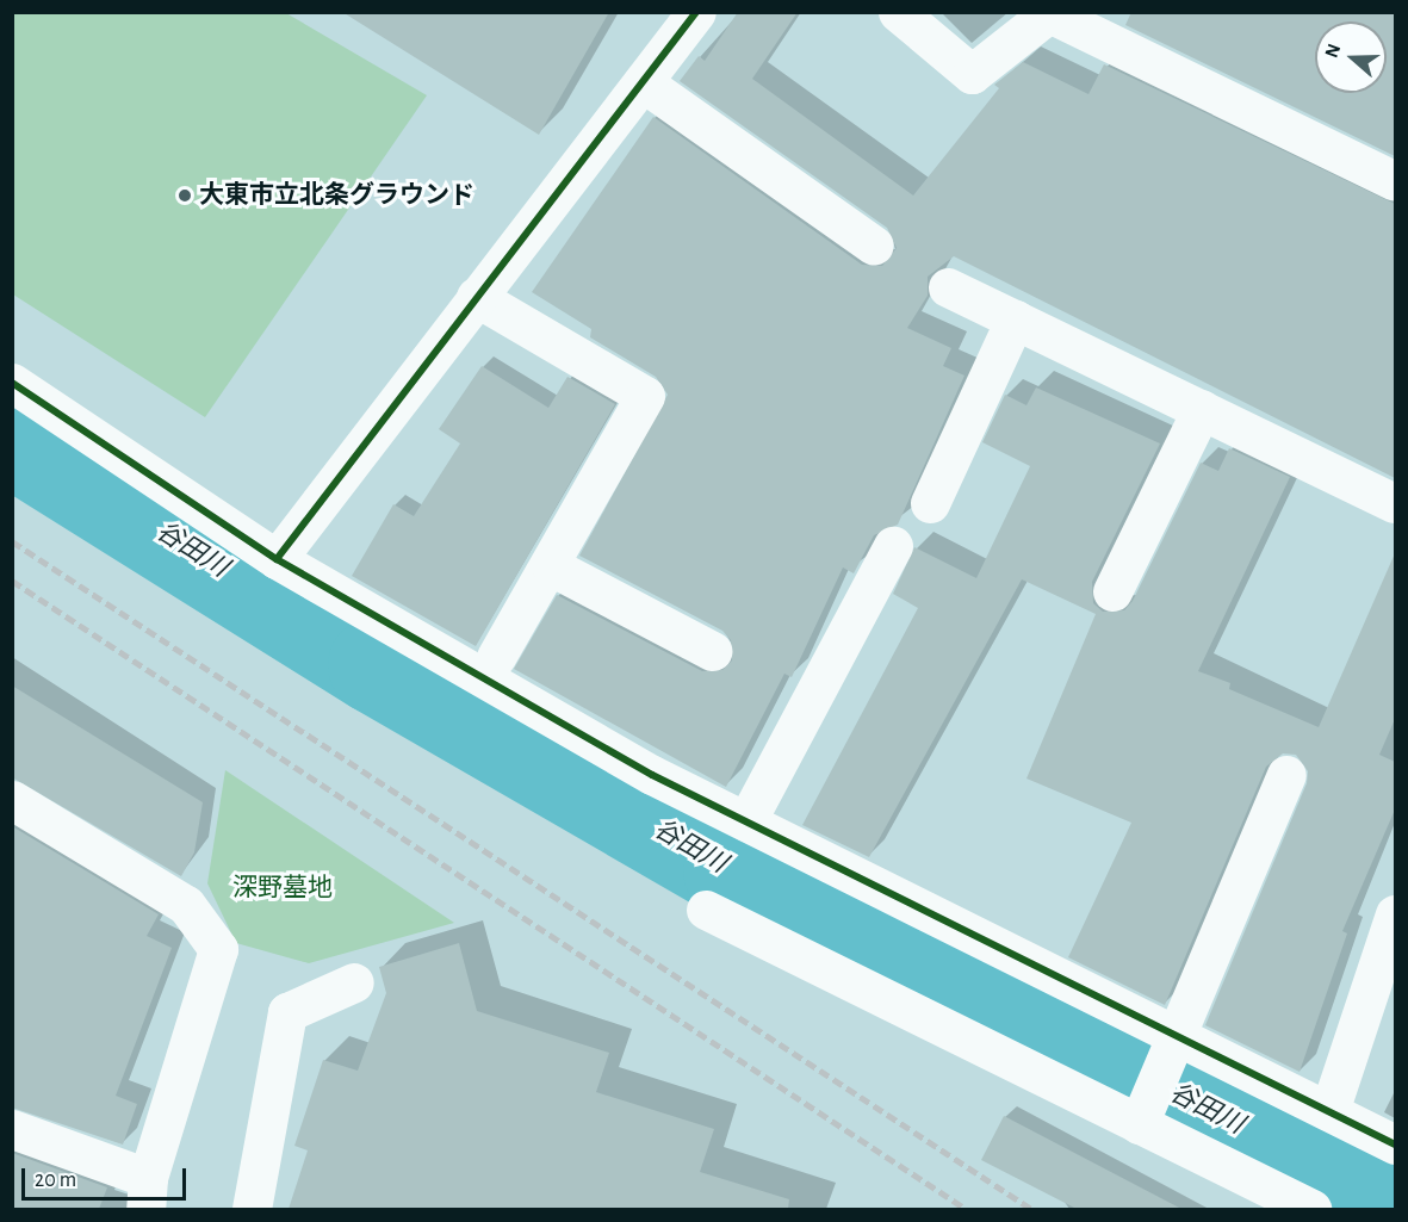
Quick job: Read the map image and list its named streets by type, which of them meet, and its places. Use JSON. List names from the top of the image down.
{
  "water": ["谷田川"],
  "parks": ["深野墓地"],
  "places": ["大東市立北条グラウンド"],
  "scale_bar": "20 m",
  "north": "left"
}
